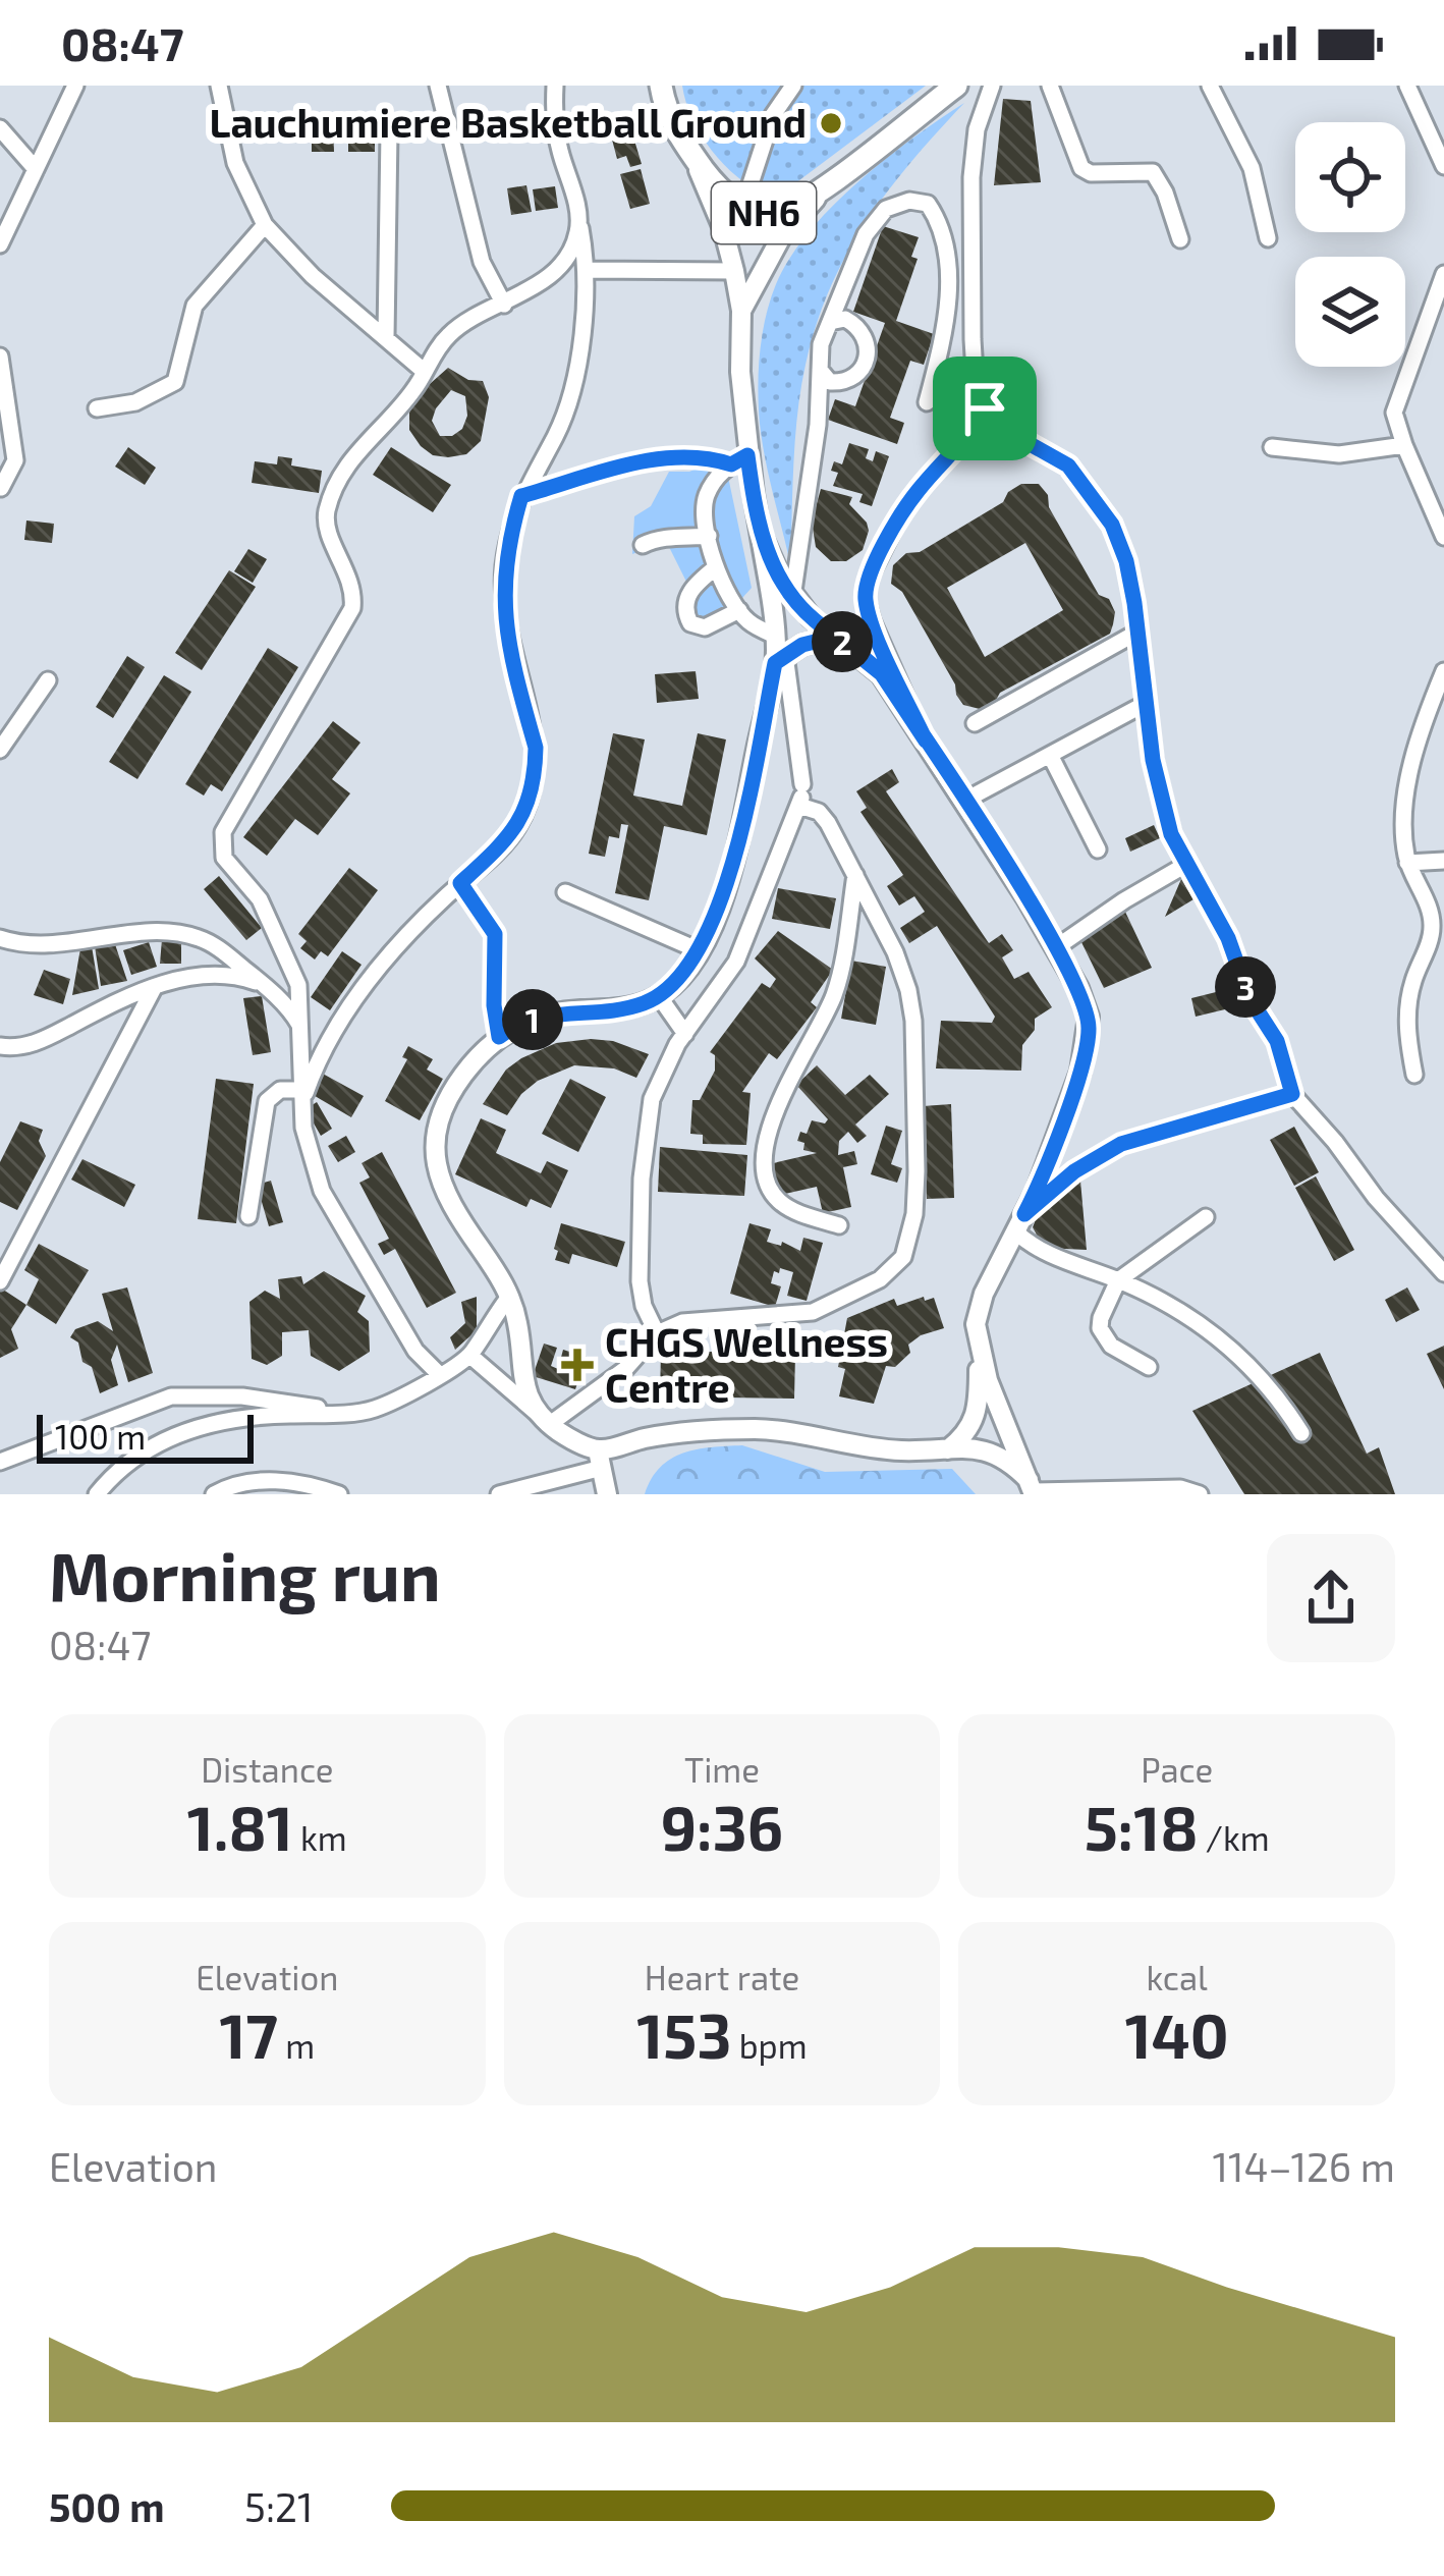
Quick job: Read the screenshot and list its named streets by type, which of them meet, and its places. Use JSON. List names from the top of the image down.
{
  "streets": {
    "highway": ["NH6"]
  },
  "places": {
    "other": ["Lauchumiere Basketball Ground"],
    "health": ["CHGS Wellness Centre"]
  },
  "scale_bar": "100 m",
  "page": {
    "status": "08:47",
    "pins": ["2", "3", "1"],
    "scale": "100 m",
    "heading": ["Morning run", "08:47"],
    "stats": [
      ["Distance", "1.81 km"],
      ["Time", "9:36"],
      ["Pace", "5:18 /km"],
      ["Elevation", "17 m"],
      ["Heart rate", "153 bpm"],
      ["kcal", "140"]
    ],
    "chart": ["Elevation", "114–126 m"],
    "list": [
      {
        "name": "500 m",
        "note": "5:21"
      }
    ]
  }
}
